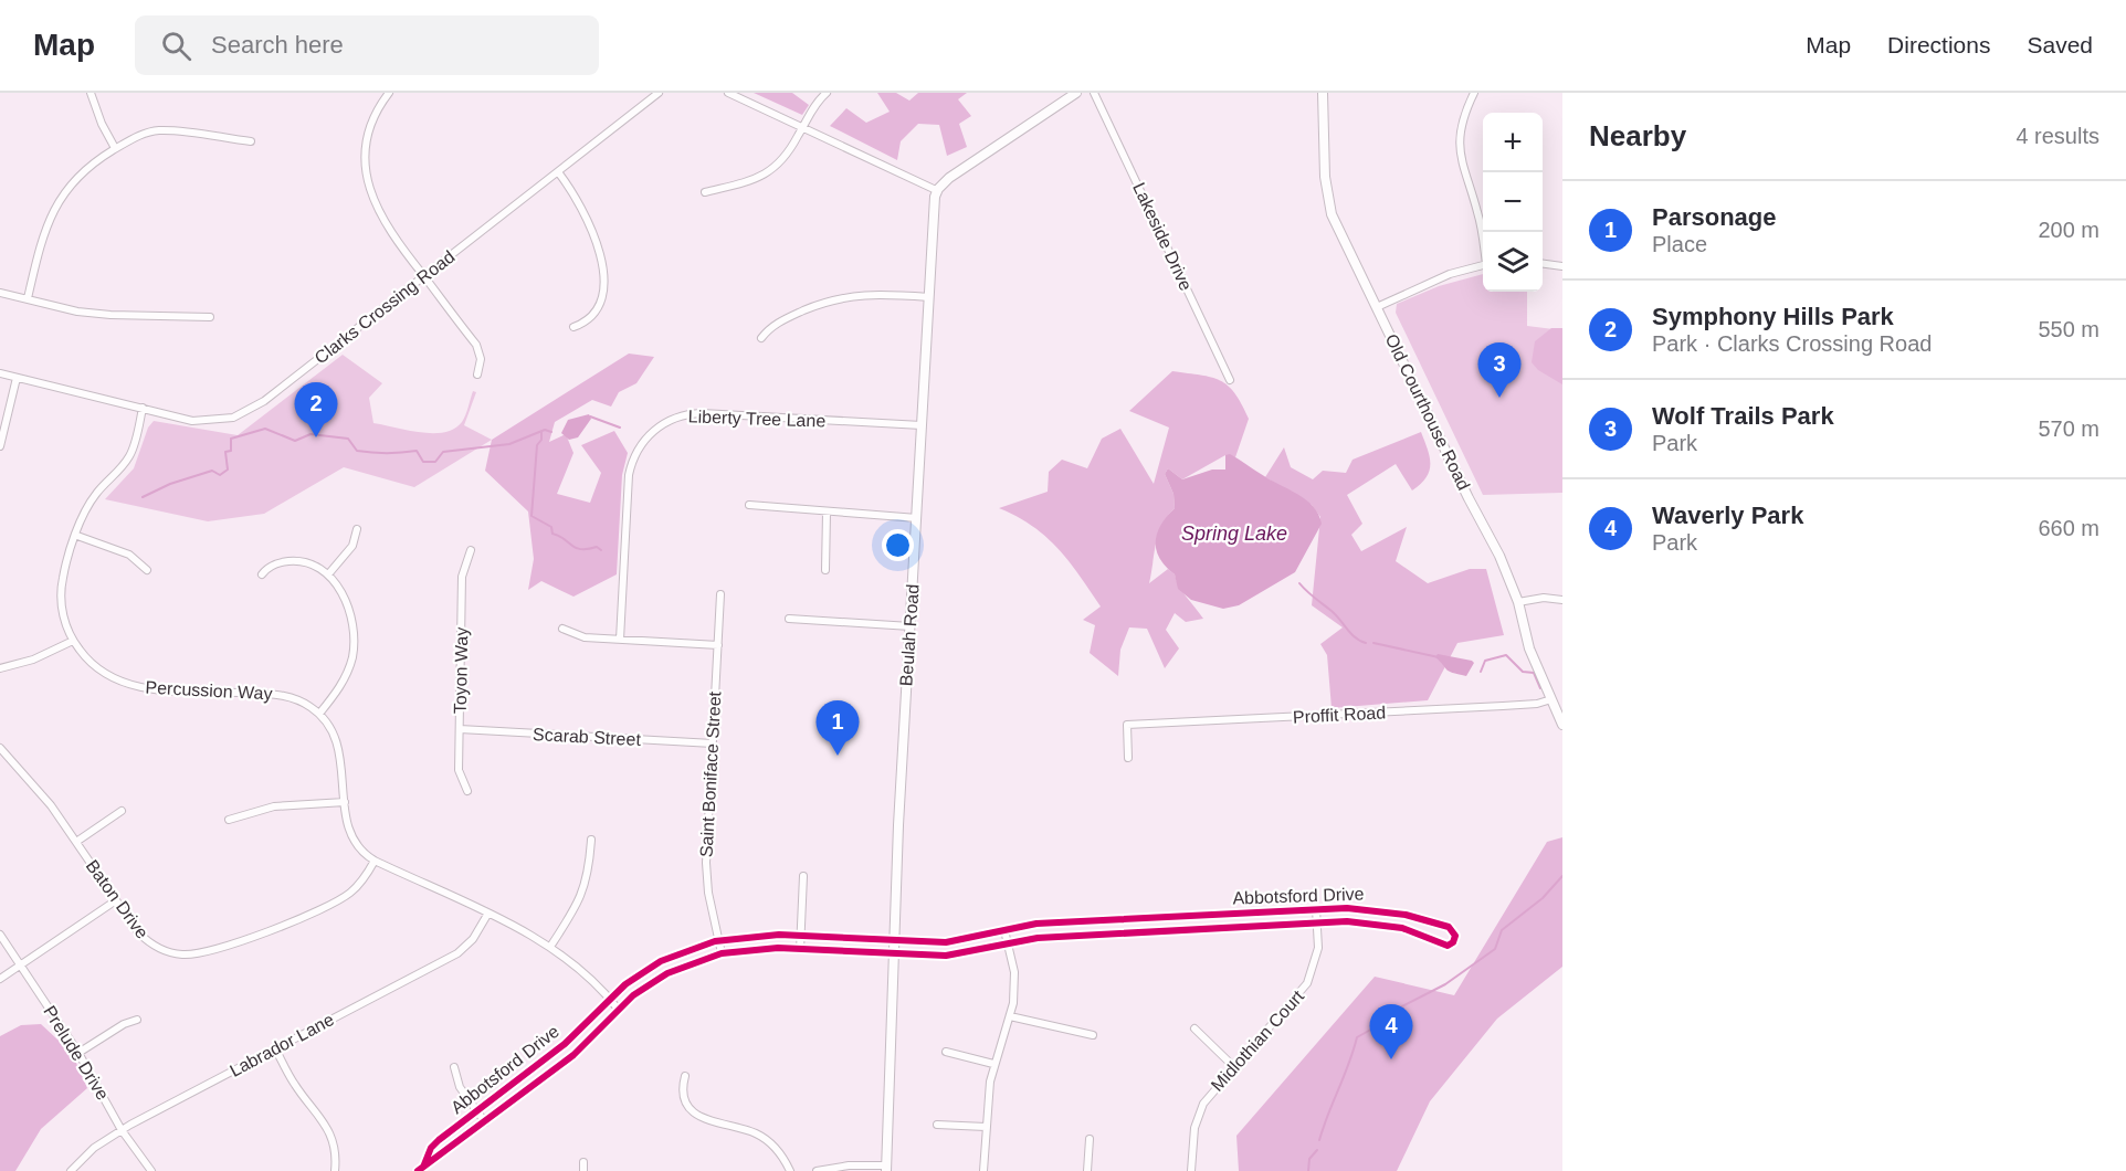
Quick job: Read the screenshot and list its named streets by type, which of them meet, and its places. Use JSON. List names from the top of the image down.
{
  "streets": {
    "main road": ["Old Courthouse Road", "Beulah Road"],
    "street": [
      "Lakeside Drive",
      "Clarks Crossing Road",
      "Liberty Tree Lane",
      "Toyon Way",
      "Percussion Way",
      "Proffit Road",
      "Scarab Street",
      "Saint Boniface Street",
      "Abbotsford Drive",
      "Baton Drive",
      "Midlothian Court",
      "Labrador Lane",
      "Prelude Drive"
    ]
  },
  "crossings": [
    ["Clarks Crossing Road", "Percussion Way"],
    ["Old Courthouse Road", "Proffit Road"],
    ["Liberty Tree Lane", "Beulah Road"],
    ["Beulah Road", "Abbotsford Drive"],
    ["Toyon Way", "Scarab Street"],
    ["Percussion Way", "Abbotsford Drive"],
    ["Percussion Way", "Baton Drive"],
    ["Percussion Way", "Labrador Lane"],
    ["Scarab Street", "Saint Boniface Street"],
    ["Saint Boniface Street", "Abbotsford Drive"],
    ["Abbotsford Drive", "Midlothian Court"],
    ["Labrador Lane", "Prelude Drive"]
  ],
  "water": ["Spring Lake"],
  "page": {
    "header": "Map",
    "search": "Search here",
    "nav": ["Map", "Directions", "Saved"],
    "heading": ["Nearby", "4 results"],
    "map_buttons": ["+", "−"],
    "list": [
      {
        "mark": "1",
        "name": "Parsonage",
        "note": "Place",
        "value": "200 m"
      },
      {
        "mark": "2",
        "name": "Symphony Hills Park",
        "note": "Park · Clarks Crossing Road",
        "value": "550 m"
      },
      {
        "mark": "3",
        "name": "Wolf Trails Park",
        "note": "Park",
        "value": "570 m"
      },
      {
        "mark": "4",
        "name": "Waverly Park",
        "note": "Park",
        "value": "660 m"
      }
    ],
    "pins": [
      "3",
      "2",
      "1",
      "4"
    ]
  }
}
